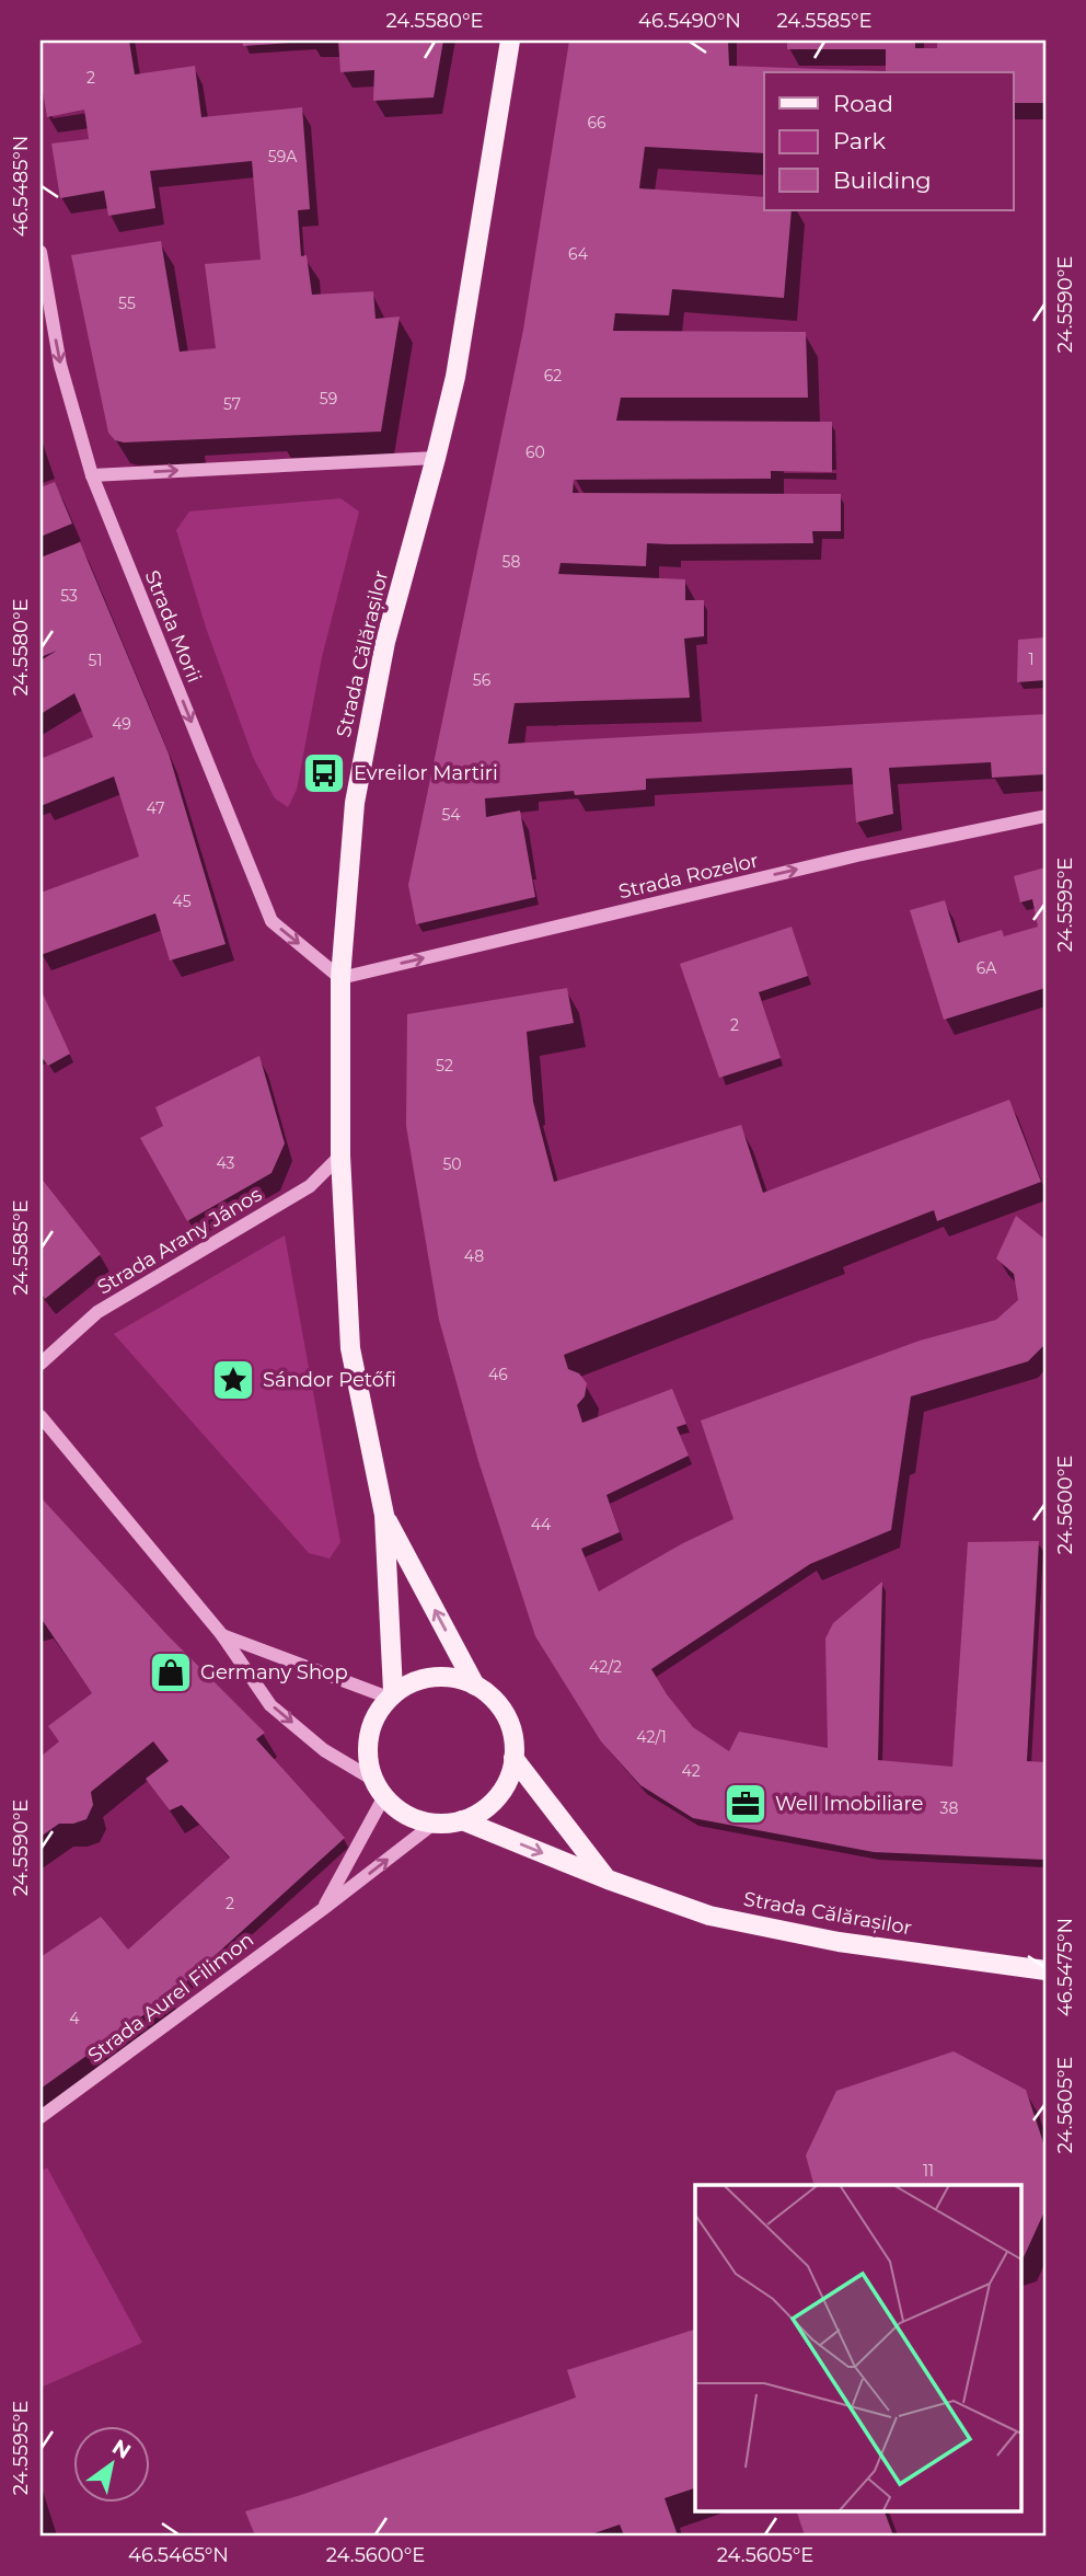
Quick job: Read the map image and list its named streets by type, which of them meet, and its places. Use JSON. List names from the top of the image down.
{
  "streets": {
    "main road": ["Strada Călărașilor"],
    "street": [
      "Strada Morii",
      "Strada Rozelor",
      "Strada Arany János",
      "Strada Aurel Filimon"
    ]
  },
  "crossings": [
    ["Strada Morii", "Strada Călărașilor"],
    ["Strada Morii", "Strada Rozelor"],
    ["Strada Călărașilor", "Strada Rozelor"],
    ["Strada Călărașilor", "Strada Arany János"],
    ["Strada Călărașilor", "Strada Aurel Filimon"]
  ],
  "one_way": ["Strada Morii", "Strada Rozelor"],
  "places": {
    "bus stop": ["Evreilor Martiri"],
    "place": ["Sándor Petőfi"],
    "shop": ["Germany Shop"],
    "office": ["Well Imobiliare"]
  },
  "house_numbers": [
    "2",
    "66",
    "59A",
    "64",
    "55",
    "62",
    "59",
    "57",
    "60",
    "58",
    "53",
    "1",
    "51",
    "56",
    "49",
    "47",
    "54",
    "45",
    "6A",
    "2",
    "52",
    "43",
    "50",
    "48",
    "46",
    "44",
    "42/2",
    "42/1",
    "42",
    "38",
    "2",
    "4",
    "11"
  ],
  "legend": ["Road", "Park", "Building"],
  "north": "top right",
  "coordinates": [
    "24.5580°E",
    "46.5490°N",
    "24.5585°E",
    "46.5485°N",
    "24.5590°E",
    "24.5595°E",
    "24.5600°E",
    "46.5475°N",
    "24.5605°E",
    "46.5465°N"
  ]
}
